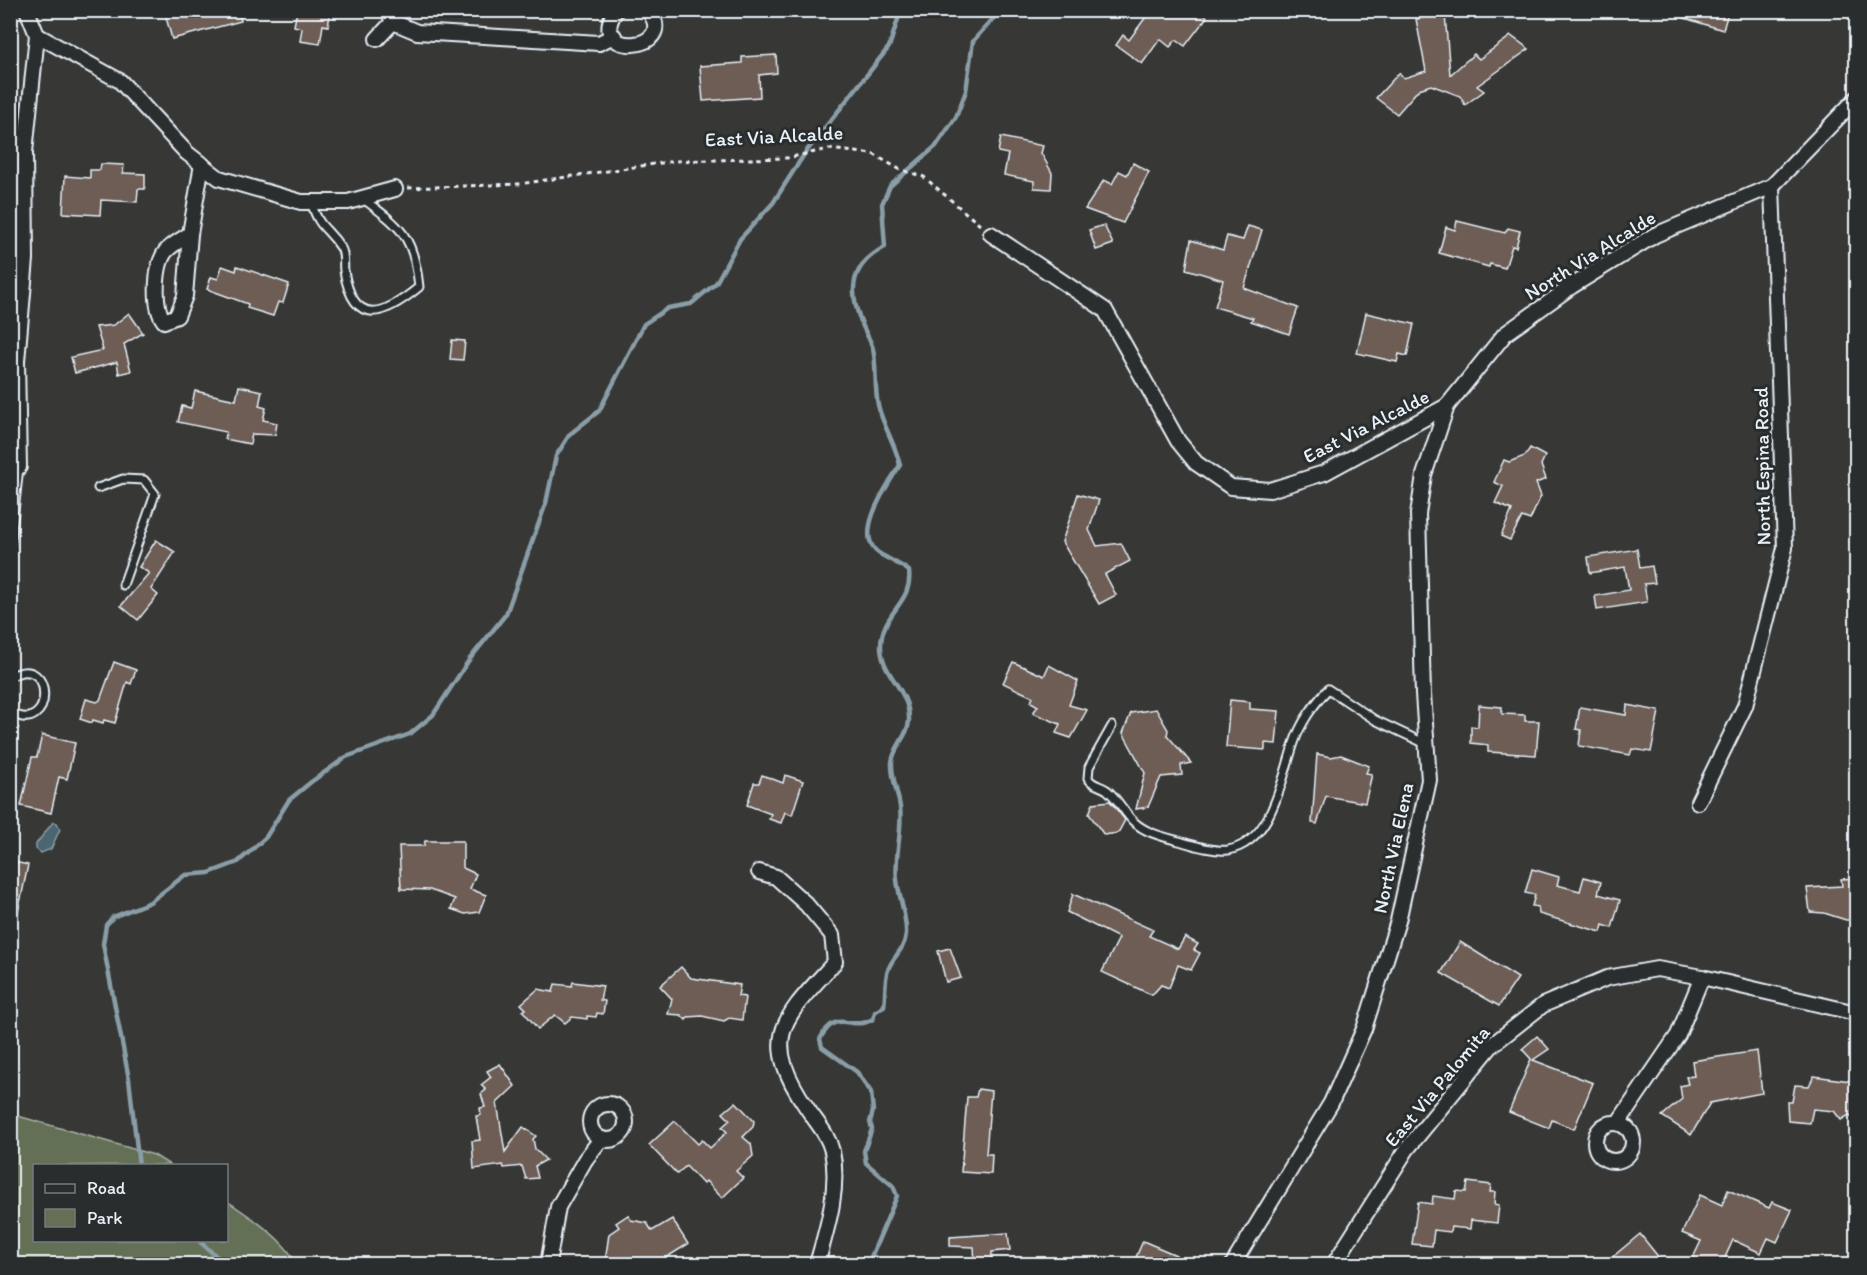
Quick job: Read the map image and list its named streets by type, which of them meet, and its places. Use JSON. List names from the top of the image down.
{
  "streets": {
    "street": [
      "East Via Alcalde",
      "North Via Alcalde",
      "North Espina Road",
      "North Via Elena",
      "East Via Palomita"
    ]
  },
  "crossings": [
    ["East Via Alcalde", "North Via Alcalde"],
    ["East Via Alcalde", "North Via Elena"],
    ["North Via Alcalde", "North Espina Road"],
    ["North Via Alcalde", "North Via Elena"]
  ],
  "legend": ["Road", "Park"]
}
